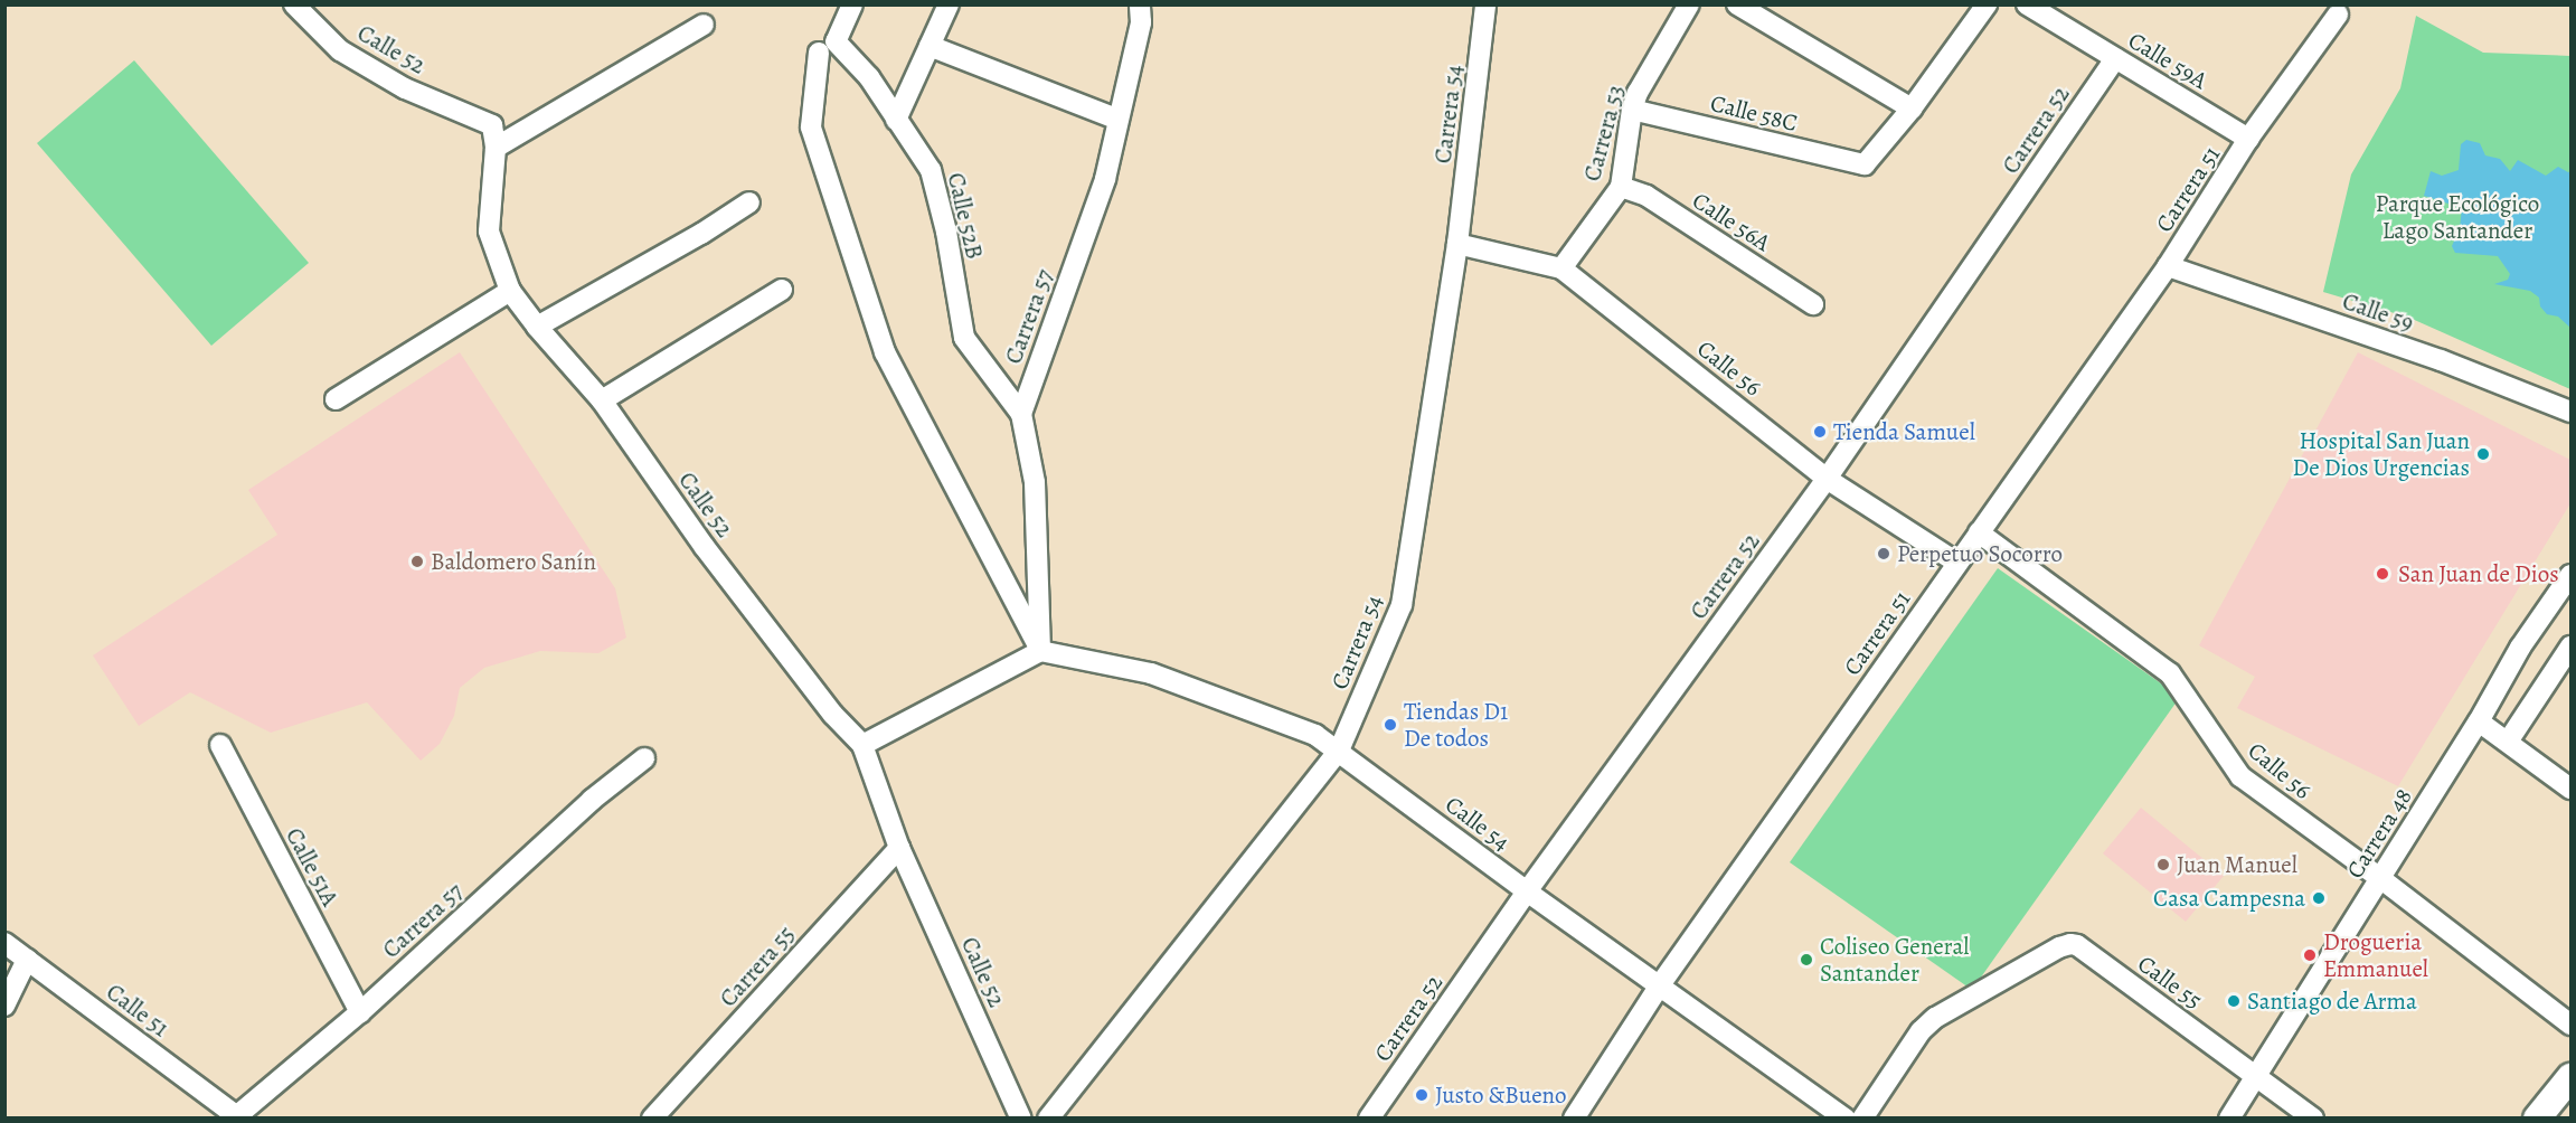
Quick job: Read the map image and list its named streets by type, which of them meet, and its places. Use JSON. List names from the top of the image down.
{
  "streets": {
    "street": [
      "Calle 52",
      "Calle 59A",
      "Calle 58C",
      "Carrera 54",
      "Carrera 52",
      "Carrera 53",
      "Carrera 51",
      "Calle 52B",
      "Calle 56A",
      "Calle 59",
      "Carrera 57",
      "Calle 56",
      "Calle 54",
      "Carrera 48",
      "Calle 51A",
      "Carrera 55",
      "Calle 55",
      "Calle 51"
    ]
  },
  "crossings": [
    ["Calle 52", "Carrera 55"],
    ["Calle 59A", "Carrera 52"],
    ["Calle 59A", "Carrera 51"],
    ["Calle 58C", "Carrera 53"],
    ["Carrera 54", "Calle 56"],
    ["Carrera 54", "Calle 54"],
    ["Carrera 52", "Calle 56"],
    ["Carrera 52", "Calle 54"],
    ["Carrera 53", "Calle 56A"],
    ["Carrera 53", "Calle 56"],
    ["Carrera 51", "Calle 59"],
    ["Carrera 51", "Calle 56"],
    ["Carrera 51", "Calle 54"],
    ["Calle 52B", "Carrera 57"],
    ["Carrera 57", "Calle 51A"],
    ["Carrera 57", "Calle 51"],
    ["Calle 56", "Carrera 48"],
    ["Carrera 48", "Calle 55"]
  ],
  "parks": ["Parque Ecológico Lago Santander"],
  "places": [
    "Tienda Samuel",
    "Hospital San Juan De Dios Urgencias",
    "Perpetuo Socorro",
    "Baldomero Sanín",
    "San Juan de Dios",
    "Tiendas D1 De todos",
    "Juan Manuel",
    "Casa Campesna",
    "Drogueria Emmanuel",
    "Coliseo General Santander",
    "Santiago de Arma",
    "Justo &Bueno"
  ]
}
